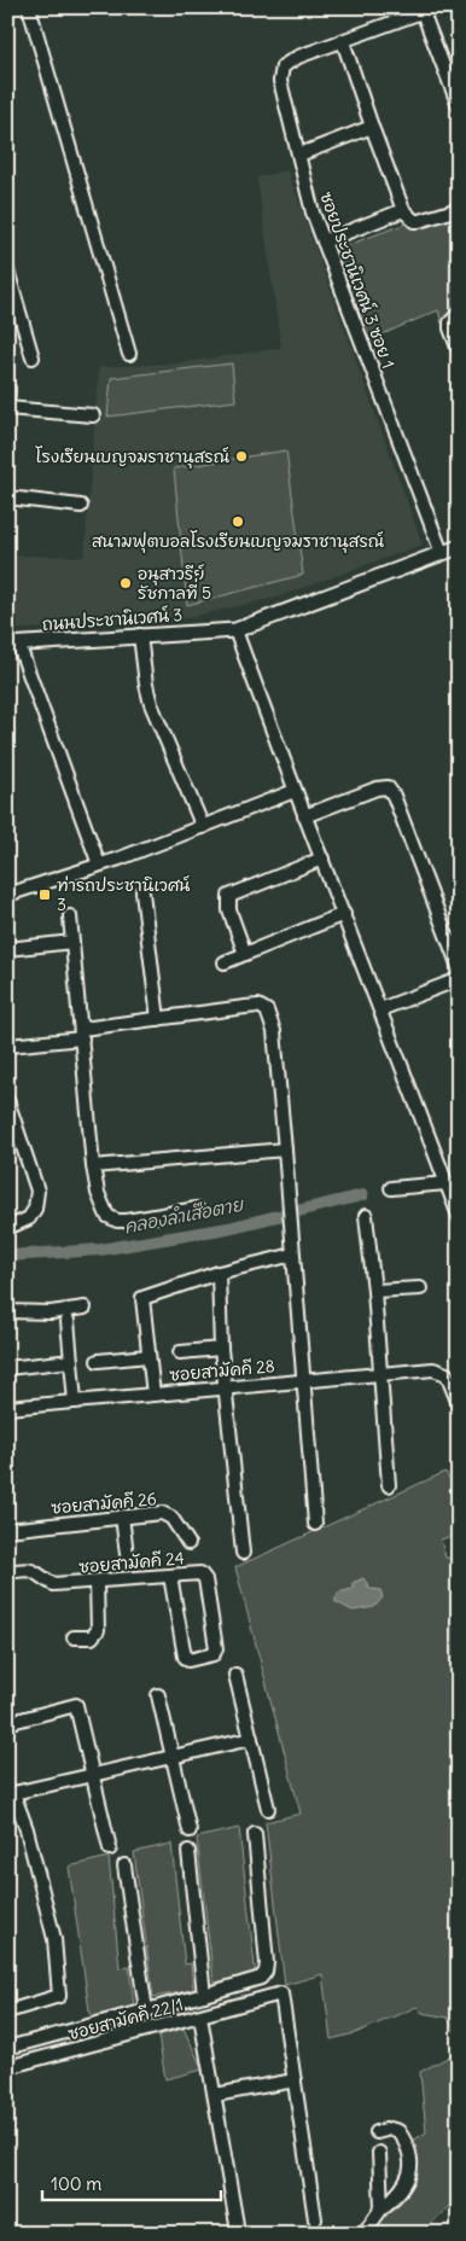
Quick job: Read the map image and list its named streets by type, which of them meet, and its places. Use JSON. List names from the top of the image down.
{
  "streets": {
    "street": [
      "ซอยประชานิเวศน์ 3 ซอย 1",
      "ถนนประชานิเวศน์ 3",
      "ซอยสามัคคี 28",
      "ซอยสามัคคี 26",
      "ซอยสามัคคี 24",
      "ซอยสามัคคี 22/1"
    ]
  },
  "crossings": [
    ["ซอยประชานิเวศน์ 3 ซอย 1", "ถนนประชานิเวศน์ 3"]
  ],
  "water": ["คลองลำเสือตาย"],
  "places": {
    "other": ["โรงเรียนเบญจมราชานุสรณ์", "สนามฟุตบอลโรงเรียนเบญจมราชานุสรณ์", "อนุสาวรีย์ รัชกาลที่ 5"],
    "transit": ["ท่ารถประชานิเวศน์ 3"]
  },
  "scale_bar": "100 m"
}
